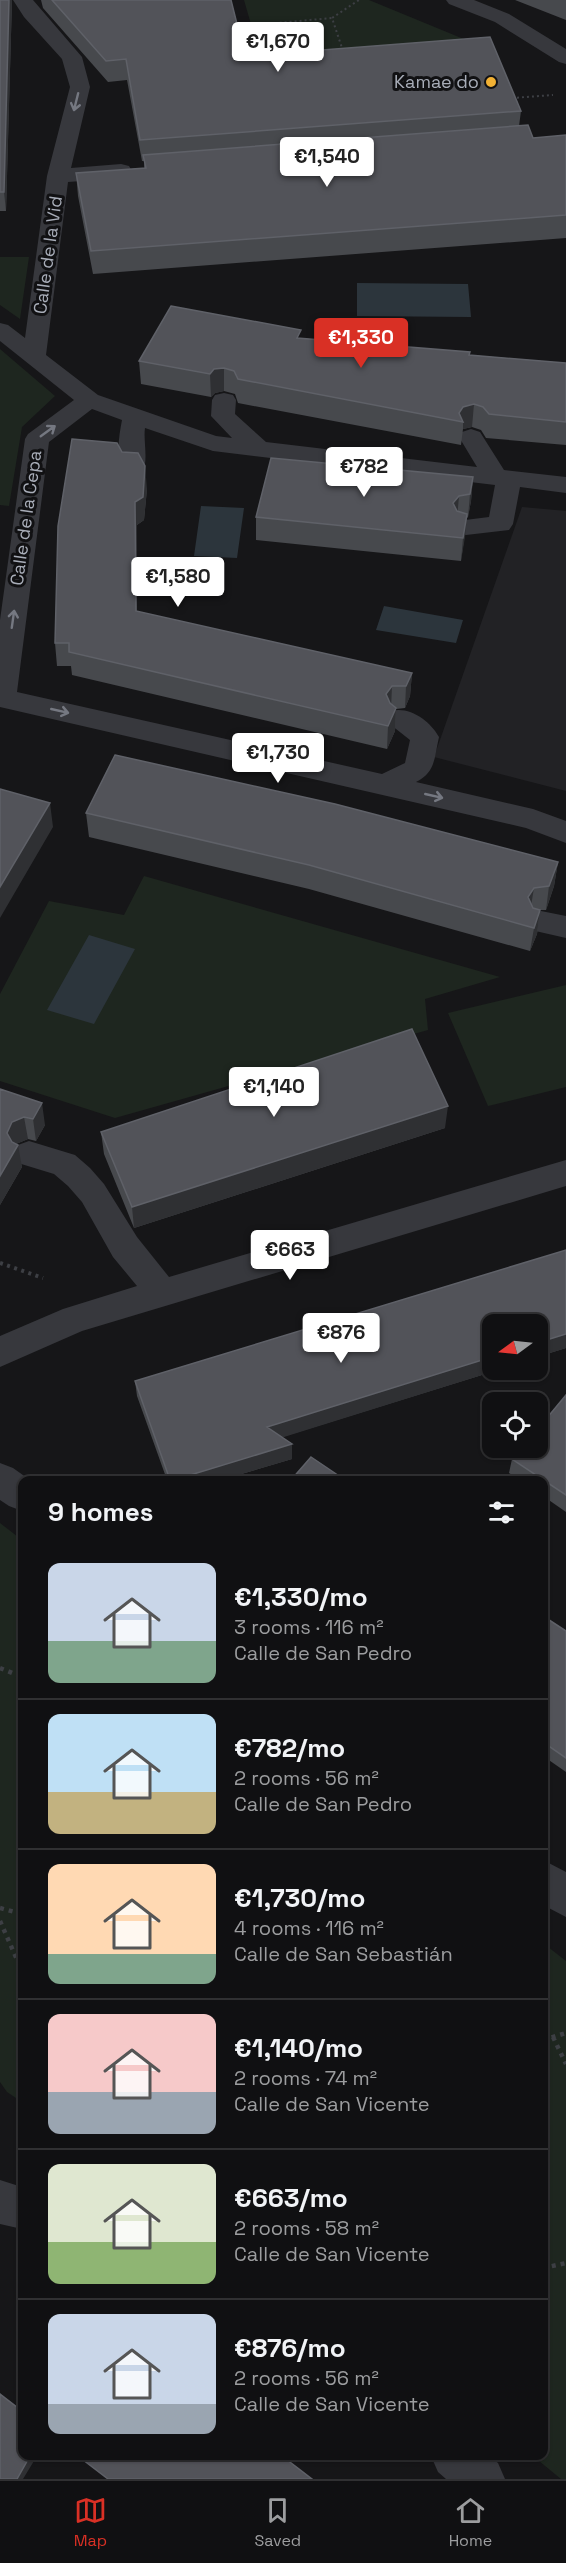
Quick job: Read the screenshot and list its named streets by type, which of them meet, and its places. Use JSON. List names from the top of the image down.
{
  "streets": {
    "street": ["Calle de la Vid", "Calle de la Cepa"]
  },
  "one_way": ["Calle de la Cepa"],
  "places": ["Kamae do"],
  "north": "left",
  "page": {
    "price": [
      "€1,670",
      "€1,540",
      "€1,330",
      "€782",
      "€1,580",
      "€1,730",
      "€1,140",
      "€663",
      "€876"
    ],
    "heading": "9 homes",
    "list": [
      {
        "name": "€1,330/mo",
        "note": "3 rooms · 116 m² · Calle de San Pedro"
      },
      {
        "name": "€782/mo",
        "note": "2 rooms · 56 m² · Calle de San Pedro"
      },
      {
        "name": "€1,730/mo",
        "note": "4 rooms · 116 m² · Calle de San Sebastián"
      },
      {
        "name": "€1,140/mo",
        "note": "2 rooms · 74 m² · Calle de San Vicente"
      },
      {
        "name": "€663/mo",
        "note": "2 rooms · 58 m² · Calle de San Vicente"
      },
      {
        "name": "€876/mo",
        "note": "2 rooms · 56 m² · Calle de San Vicente"
      }
    ],
    "tabs": ["Map", "Saved", "Home"]
  }
}
